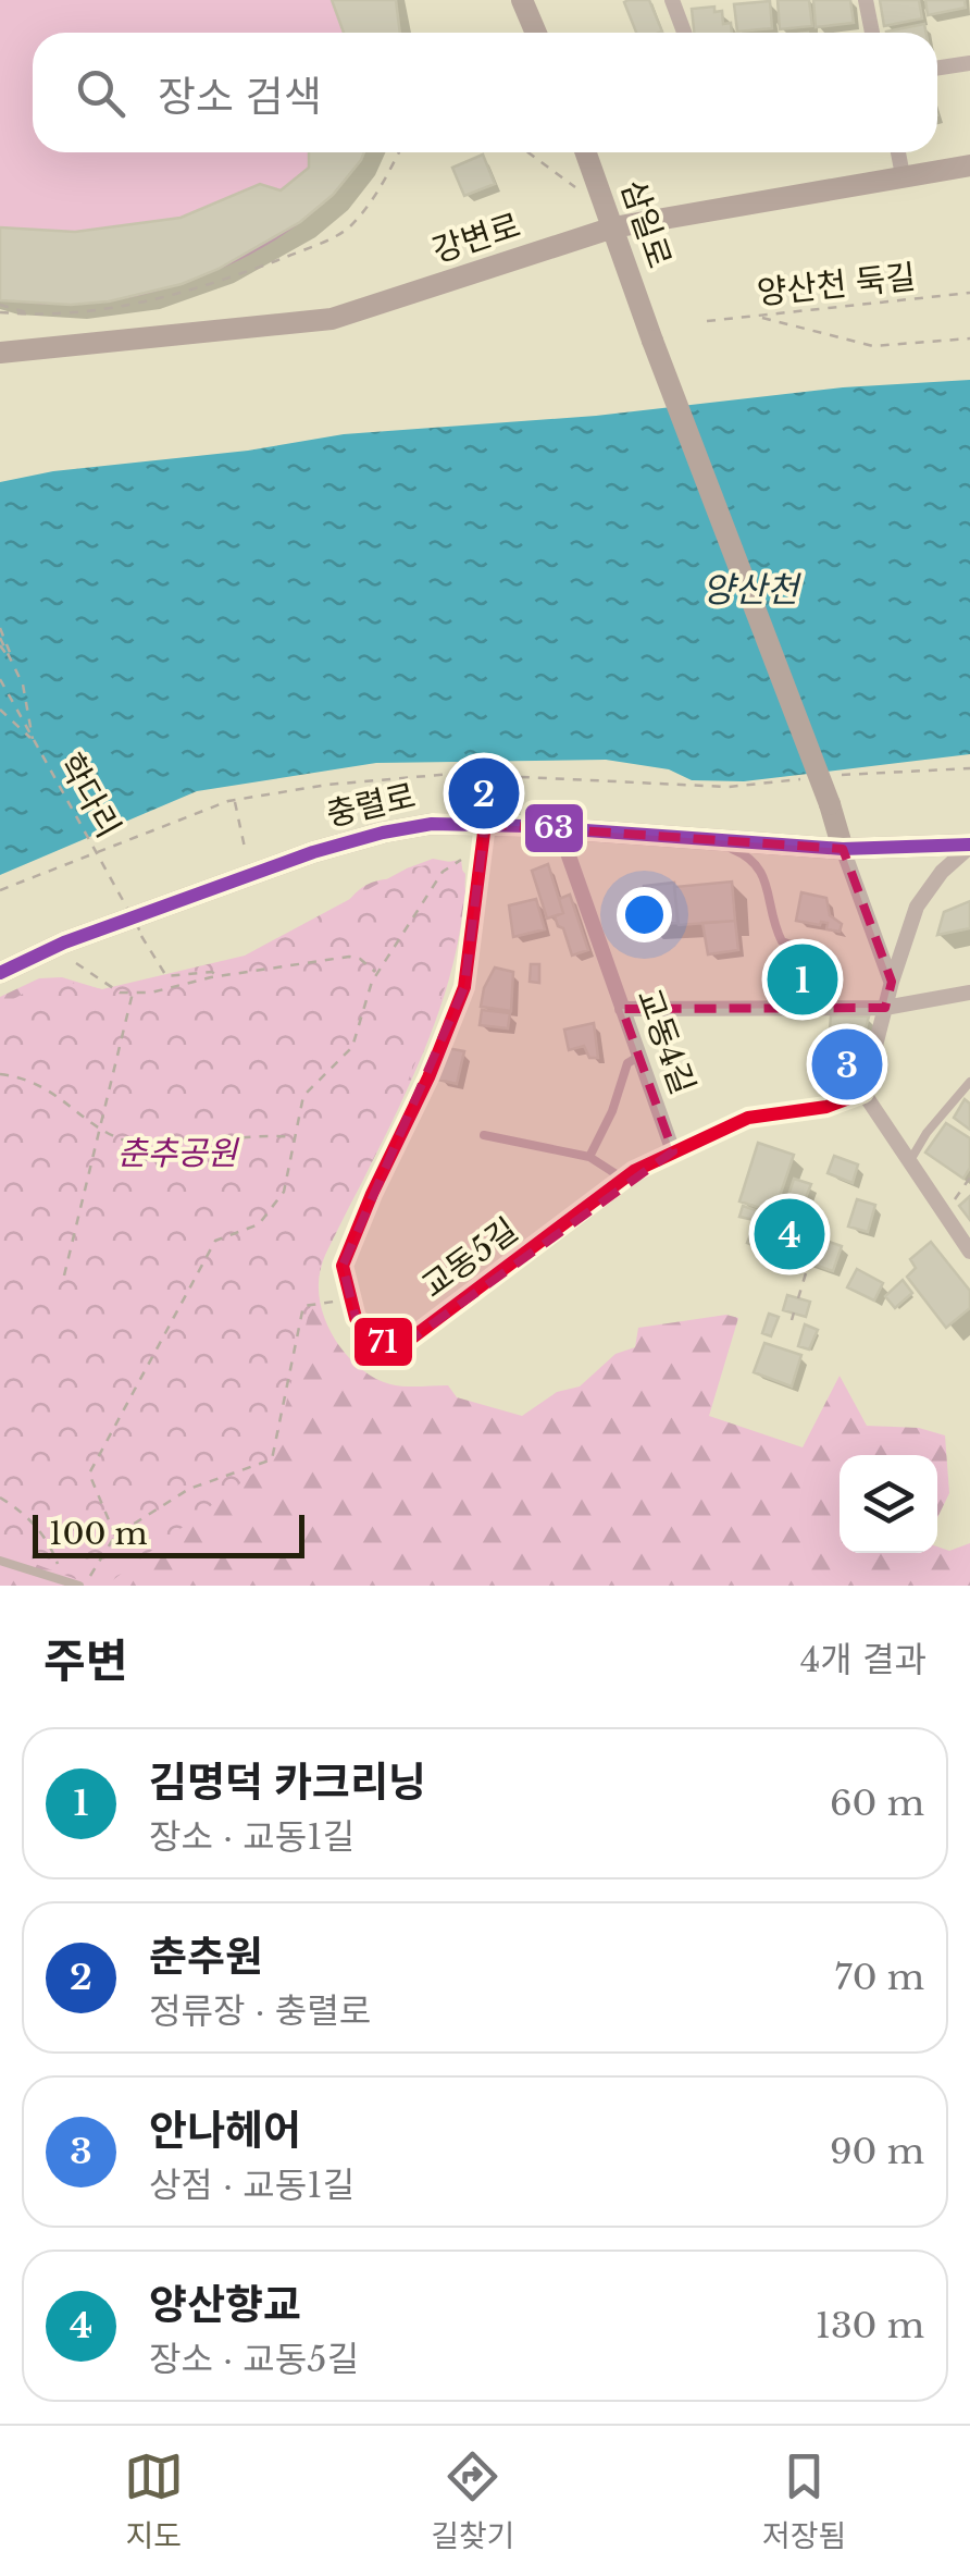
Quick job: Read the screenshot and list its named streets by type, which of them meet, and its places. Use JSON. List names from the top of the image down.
{
  "streets": {
    "main road": ["삼일로", "강변로", "충렬로"],
    "street": ["교동4길", "교동5길"],
    "path": ["양산천 둑길", "학다리"]
  },
  "crossings": [
    ["삼일로", "강변로"],
    ["삼일로", "충렬로"],
    ["충렬로", "교동4길"],
    ["교동4길", "교동5길"]
  ],
  "water": ["양산천"],
  "parks": ["춘추공원"],
  "lines": ["transit line 71", "transit line 63"],
  "scale_bar": "100 m",
  "page": {
    "search": "장소 검색",
    "pins": [
      "2",
      "1",
      "3",
      "4"
    ],
    "scale": "100 m",
    "heading": ["주변", "4개 결과"],
    "list": [
      {
        "mark": "1",
        "name": "김명덕 카크리닝",
        "note": "장소 · 교동1길",
        "value": "60 m"
      },
      {
        "mark": "2",
        "name": "춘추원",
        "note": "정류장 · 충렬로",
        "value": "70 m"
      },
      {
        "mark": "3",
        "name": "안나헤어",
        "note": "상점 · 교동1길",
        "value": "90 m"
      },
      {
        "mark": "4",
        "name": "양산향교",
        "note": "장소 · 교동5길",
        "value": "130 m"
      }
    ],
    "nav": ["지도", "길찾기", "저장됨"]
  }
}
